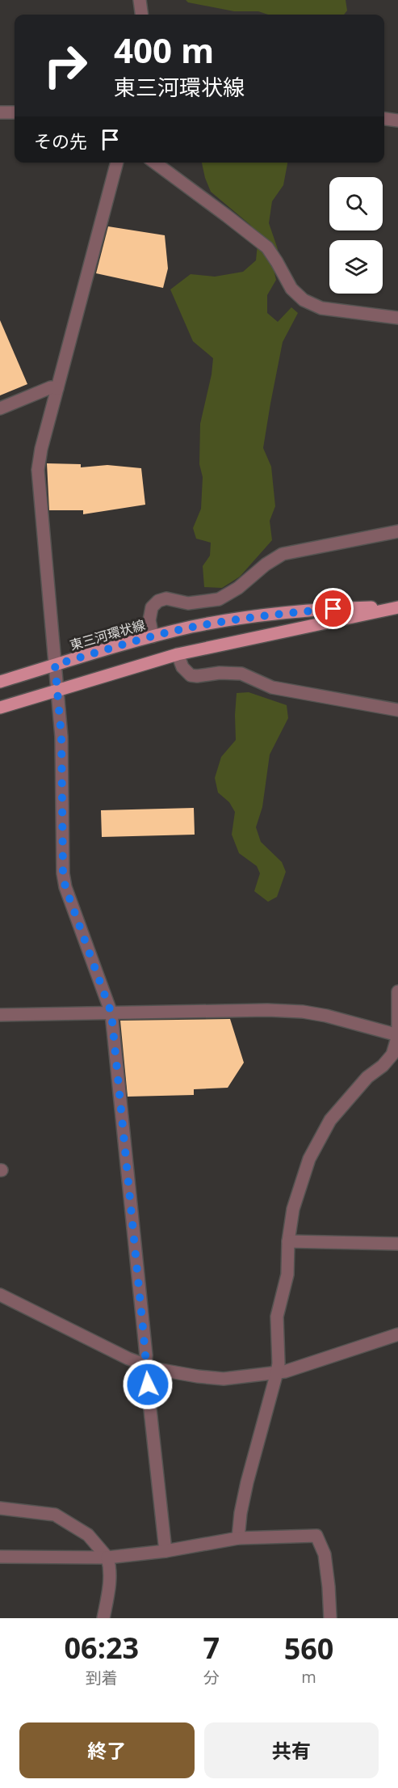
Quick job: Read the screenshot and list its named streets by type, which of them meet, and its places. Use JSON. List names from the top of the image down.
{
  "streets": {
    "main road": ["東三河環状線"]
  },
  "page": {
    "turn": ["400 m", "東三河環状線"],
    "then": "その先",
    "eta": [
      "06:23",
      "到着",
      "7",
      "分",
      "560",
      "m"
    ],
    "buttons": ["終了", "共有"]
  }
}
